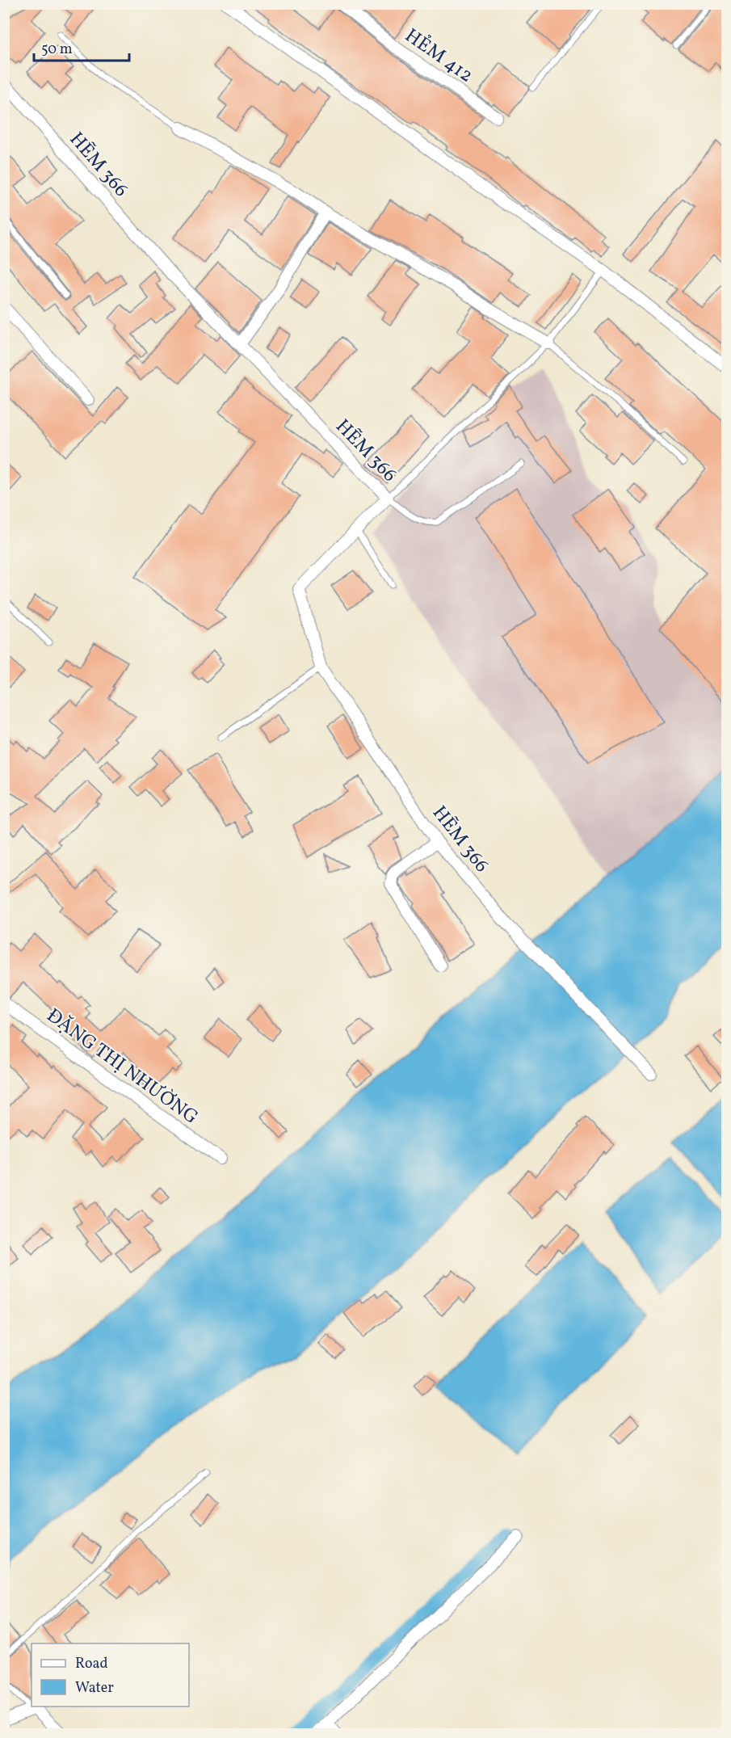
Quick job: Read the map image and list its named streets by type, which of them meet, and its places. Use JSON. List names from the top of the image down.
{
  "streets": {
    "street": ["HẺM 412", "HẼM 366", "ĐẶNG THỊ NHƯỜNG"]
  },
  "legend": ["Road", "Water"],
  "scale_bar": "50 m"
}
